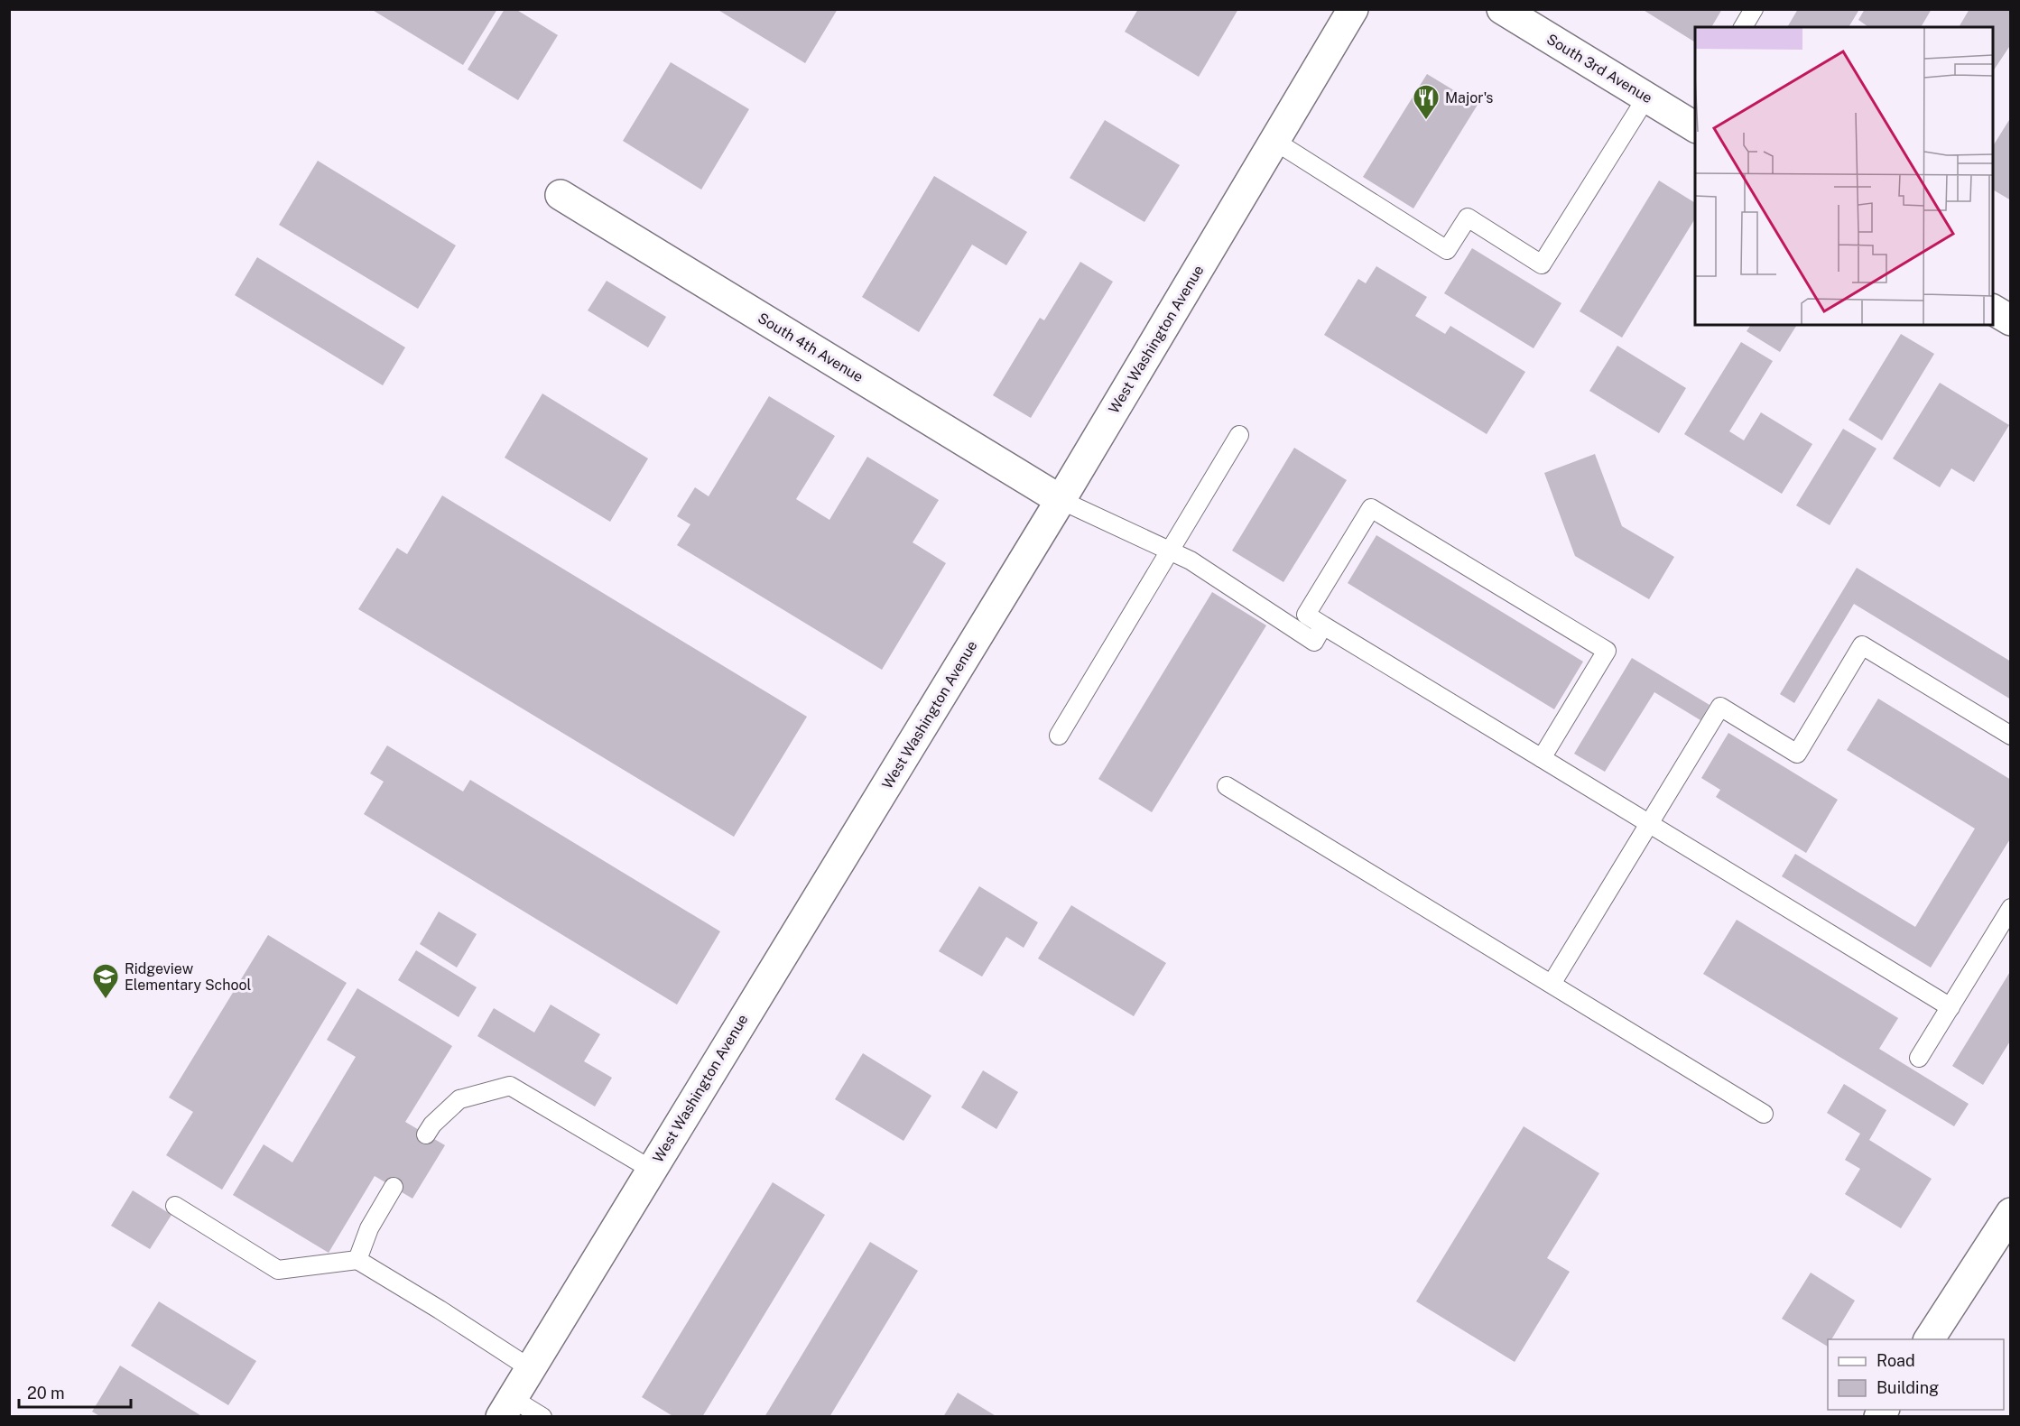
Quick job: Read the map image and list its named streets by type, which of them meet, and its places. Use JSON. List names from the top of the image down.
{
  "streets": {
    "main road": ["South 3rd Avenue", "West Washington Avenue", "South 4th Avenue"]
  },
  "crossings": [
    ["West Washington Avenue", "South 4th Avenue"]
  ],
  "places": {
    "restaurant": ["Major's"],
    "school or university": ["Ridgeview Elementary School"]
  },
  "legend": ["Road", "Building"],
  "scale_bar": "20 m"
}
